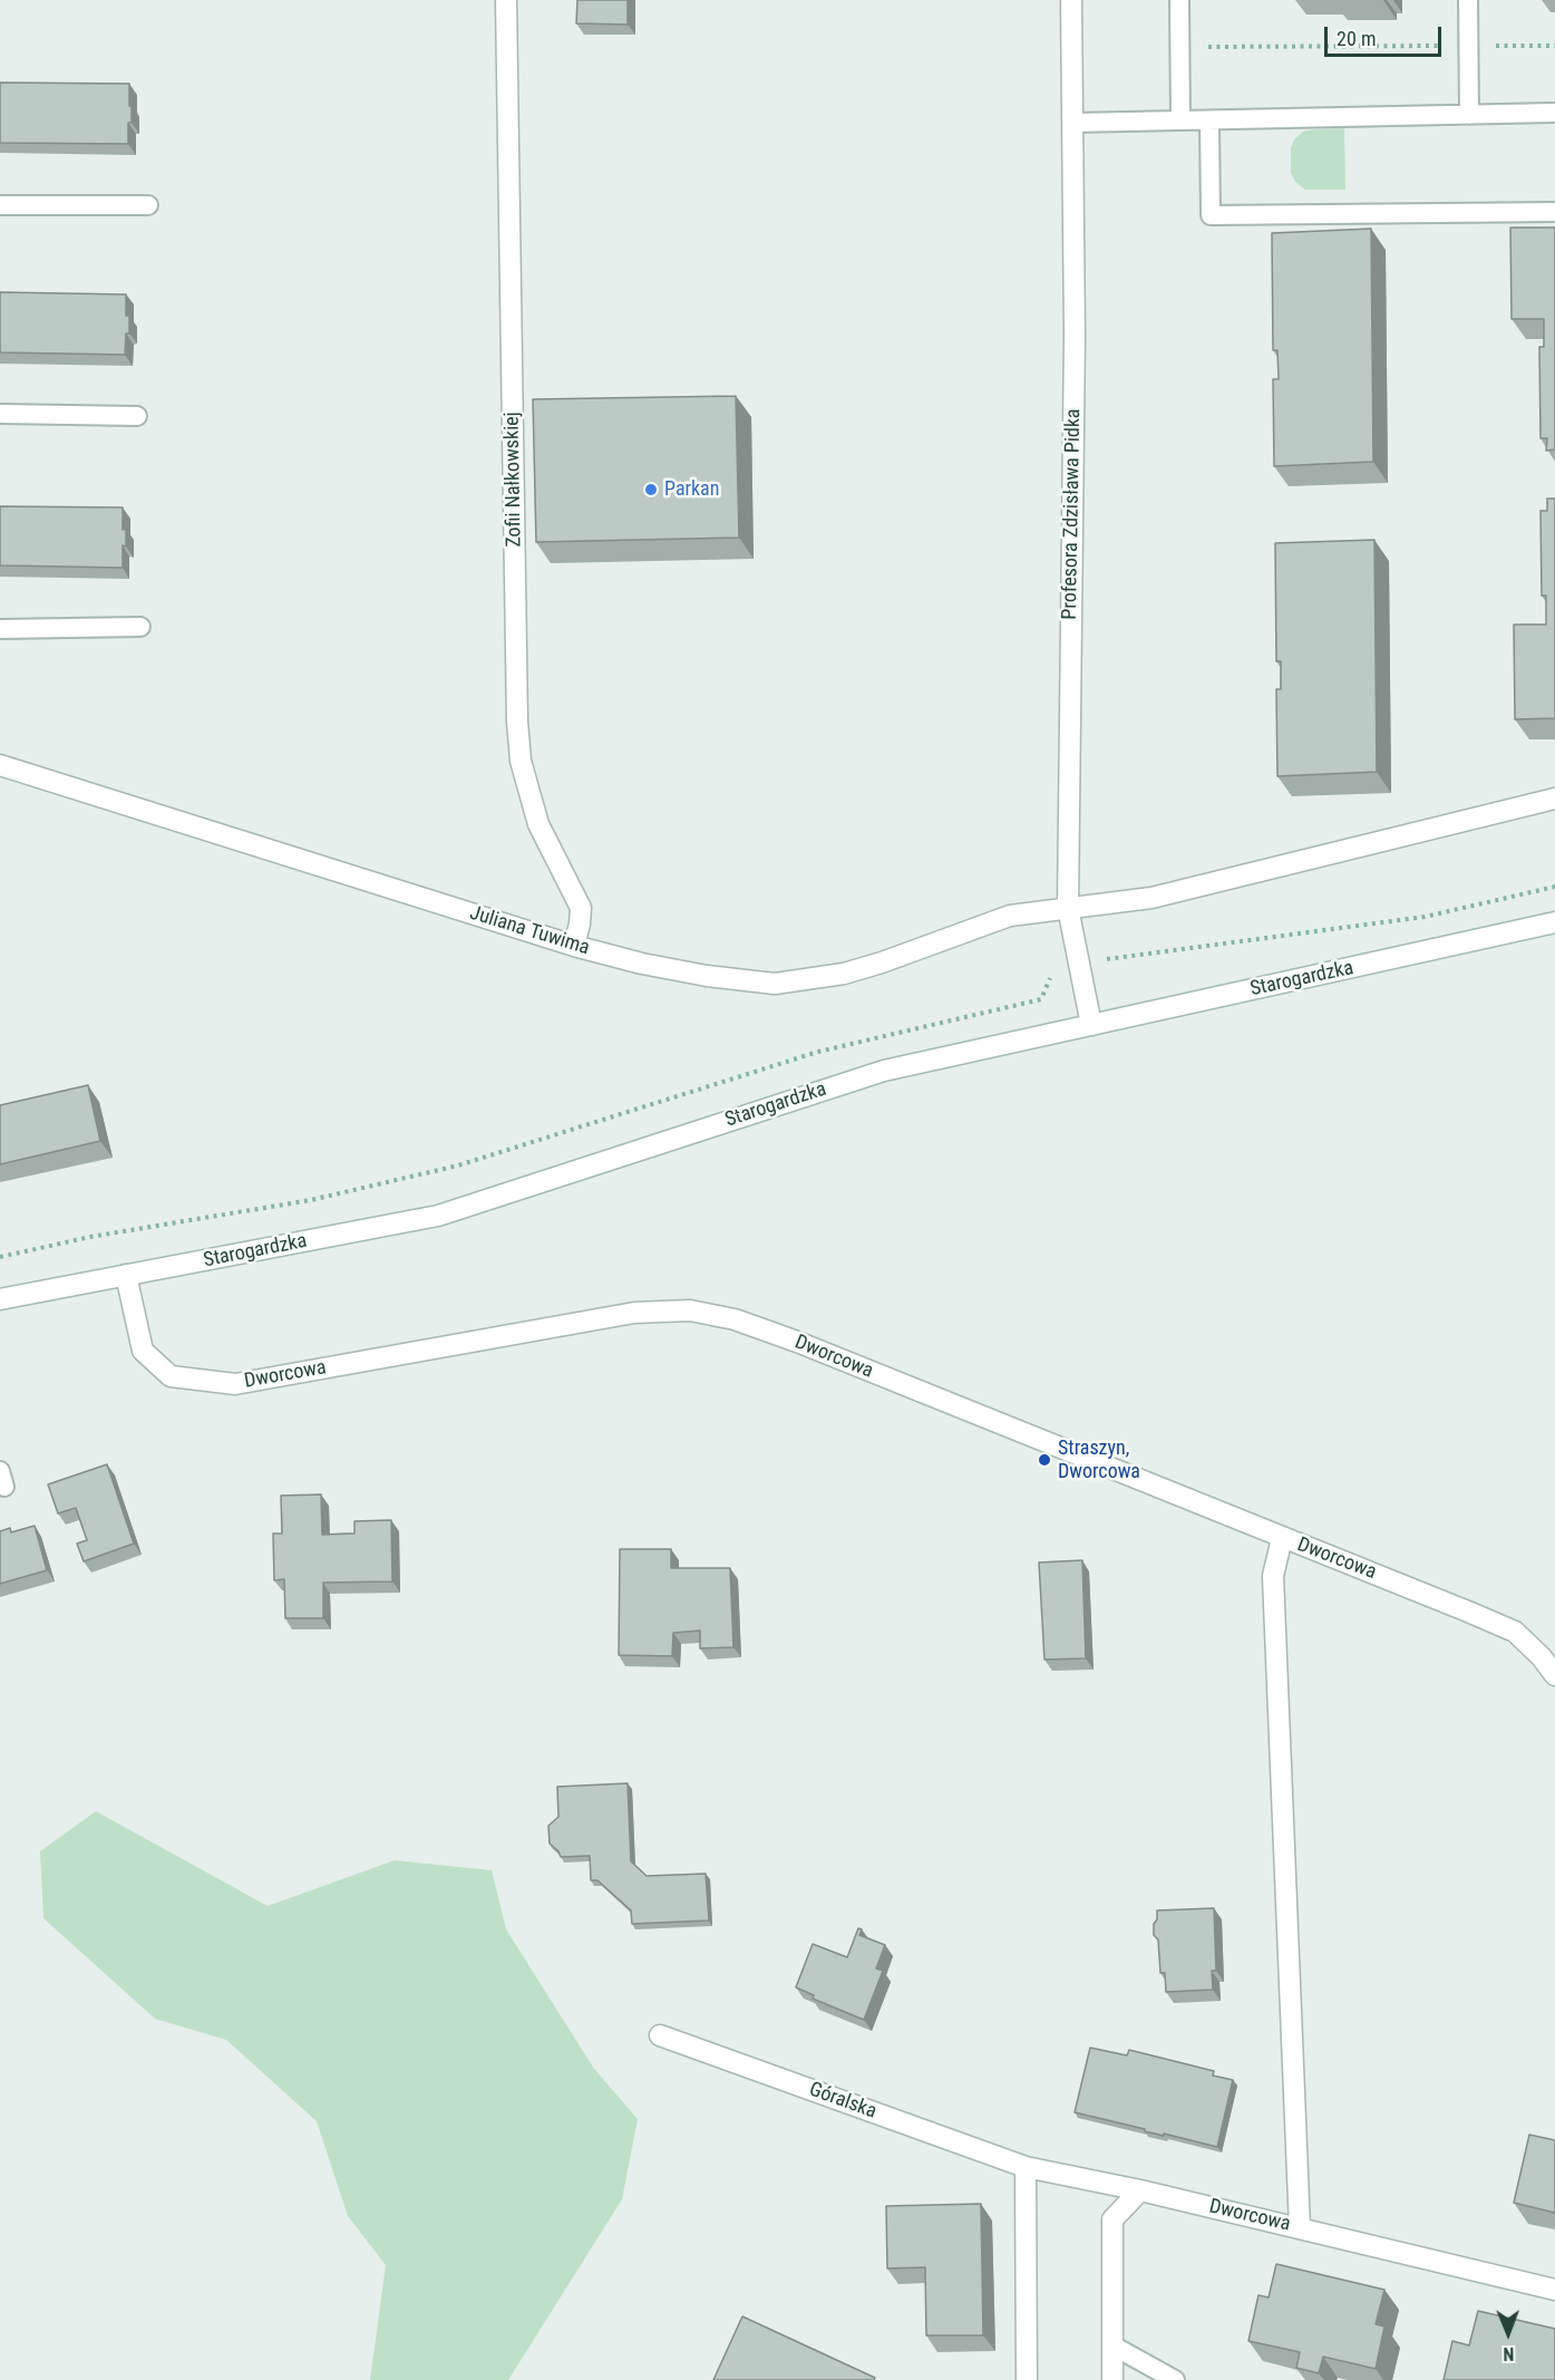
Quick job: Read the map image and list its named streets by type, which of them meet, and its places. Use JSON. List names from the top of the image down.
{
  "streets": {
    "street": [
      "Zofii Nałkowskiej",
      "Profesora Zdzisława Pidka",
      "Juliana Tuwima",
      "Starogardzka",
      "Dworcowa",
      "Góralska"
    ]
  },
  "crossings": [
    ["Zofii Nałkowskiej", "Juliana Tuwima"],
    ["Profesora Zdzisława Pidka", "Juliana Tuwima"],
    ["Profesora Zdzisława Pidka", "Starogardzka"],
    ["Starogardzka", "Dworcowa"],
    ["Dworcowa", "Góralska"]
  ],
  "places": ["Parkan", "Straszyn, Dworcowa"],
  "scale_bar": "20 m",
  "north": "bottom"
}
